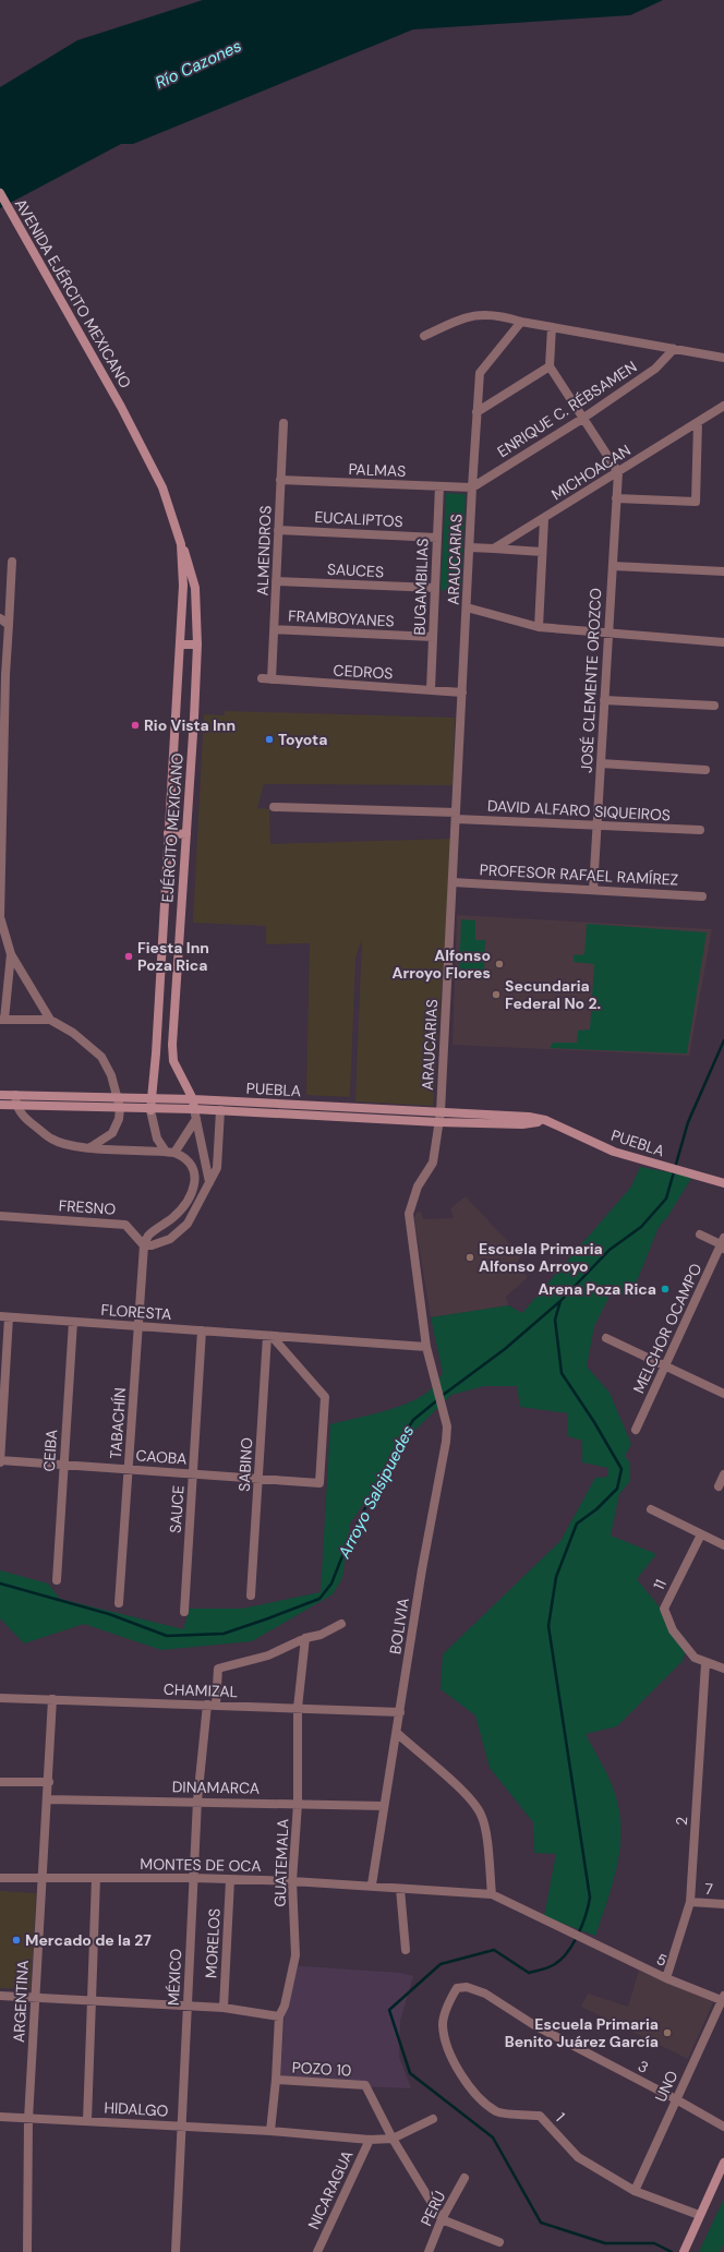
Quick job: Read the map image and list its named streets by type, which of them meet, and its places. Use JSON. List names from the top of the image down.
{
  "streets": {
    "main road": ["AVENIDA EJÉRCITO MEXICANO", "EJÉRCITO MEXICANO", "PUEBLA"],
    "street": [
      "ENRIQUE C. RÉBSAMEN",
      "PALMAS",
      "MICHOACAN",
      "EUCALIPTOS",
      "ALMENDROS",
      "ARAUCARIAS",
      "SAUCES",
      "BUGAMBILIAS",
      "FRAMBOYANES",
      "CEDROS",
      "JOSÉ CLEMENTE OROZCO",
      "DAVID ALFARO SIQUEIROS",
      "PROFESOR RAFAEL RAMÍREZ",
      "FRESNO",
      "FLORESTA",
      "MELCHOR OCAMPO",
      "TABACHÍN",
      "CEIBA",
      "CAOBA",
      "SABINO",
      "SAUCE",
      "11",
      "BOLIVIA",
      "CHAMIZAL",
      "DINAMARCA",
      "2",
      "GUATEMALA",
      "MONTES DE OCA",
      "7",
      "MORELOS",
      "5",
      "MÉXICO",
      "ARGENTINA",
      "3",
      "POZO 10",
      "UNO",
      "HIDALGO",
      "1",
      "NICARAGUA",
      "PERÚ"
    ]
  },
  "crossings": [
    ["AVENIDA EJÉRCITO MEXICANO", "EJÉRCITO MEXICANO"],
    ["ENRIQUE C. RÉBSAMEN", "PALMAS"],
    ["ENRIQUE C. RÉBSAMEN", "ARAUCARIAS"],
    ["PALMAS", "ALMENDROS"],
    ["PALMAS", "ARAUCARIAS"],
    ["PALMAS", "BUGAMBILIAS"],
    ["MICHOACAN", "JOSÉ CLEMENTE OROZCO"],
    ["EUCALIPTOS", "ALMENDROS"],
    ["EUCALIPTOS", "BUGAMBILIAS"],
    ["ALMENDROS", "SAUCES"],
    ["ALMENDROS", "FRAMBOYANES"],
    ["ALMENDROS", "CEDROS"],
    ["ARAUCARIAS", "CEDROS"],
    ["ARAUCARIAS", "DAVID ALFARO SIQUEIROS"],
    ["ARAUCARIAS", "PROFESOR RAFAEL RAMÍREZ"],
    ["ARAUCARIAS", "PUEBLA"],
    ["ARAUCARIAS", "FLORESTA"],
    ["ARAUCARIAS", "BOLIVIA"],
    ["SAUCES", "BUGAMBILIAS"],
    ["BUGAMBILIAS", "FRAMBOYANES"],
    ["BUGAMBILIAS", "CEDROS"],
    ["JOSÉ CLEMENTE OROZCO", "DAVID ALFARO SIQUEIROS"],
    ["JOSÉ CLEMENTE OROZCO", "PROFESOR RAFAEL RAMÍREZ"],
    ["EJÉRCITO MEXICANO", "PUEBLA"],
    ["FRESNO", "TABACHÍN"],
    ["FLORESTA", "TABACHÍN"],
    ["FLORESTA", "CEIBA"],
    ["FLORESTA", "CAOBA"],
    ["FLORESTA", "SABINO"],
    ["FLORESTA", "SAUCE"],
    ["FLORESTA", "BOLIVIA"],
    ["TABACHÍN", "CAOBA"],
    ["CEIBA", "CAOBA"],
    ["CAOBA", "SABINO"],
    ["CAOBA", "SAUCE"],
    ["11", "2"],
    ["BOLIVIA", "CHAMIZAL"],
    ["BOLIVIA", "DINAMARCA"],
    ["BOLIVIA", "MONTES DE OCA"],
    ["CHAMIZAL", "GUATEMALA"],
    ["CHAMIZAL", "MÉXICO"],
    ["CHAMIZAL", "ARGENTINA"],
    ["DINAMARCA", "GUATEMALA"],
    ["DINAMARCA", "MÉXICO"],
    ["DINAMARCA", "ARGENTINA"],
    ["2", "7"],
    ["2", "5"],
    ["GUATEMALA", "MONTES DE OCA"],
    ["MONTES DE OCA", "MORELOS"],
    ["MONTES DE OCA", "5"],
    ["MONTES DE OCA", "MÉXICO"],
    ["MONTES DE OCA", "ARGENTINA"],
    ["5", "UNO"],
    ["MÉXICO", "HIDALGO"],
    ["ARGENTINA", "HIDALGO"],
    ["3", "UNO"],
    ["3", "1"],
    ["POZO 10", "HIDALGO"],
    ["UNO", "1"],
    ["HIDALGO", "NICARAGUA"]
  ],
  "water": ["Río Cazones", "Arroyo Salsipuedes"],
  "places": [
    "Rio Vista Inn",
    "Toyota",
    "Fiesta Inn Poza Rica",
    "Alfonso Arroyo Flores",
    "Secundaria Federal No 2.",
    "Escuela Primaria Alfonso Arroyo",
    "Arena Poza Rica",
    "Mercado de la 27",
    "Escuela Primaria Benito Juárez García"
  ]
}
